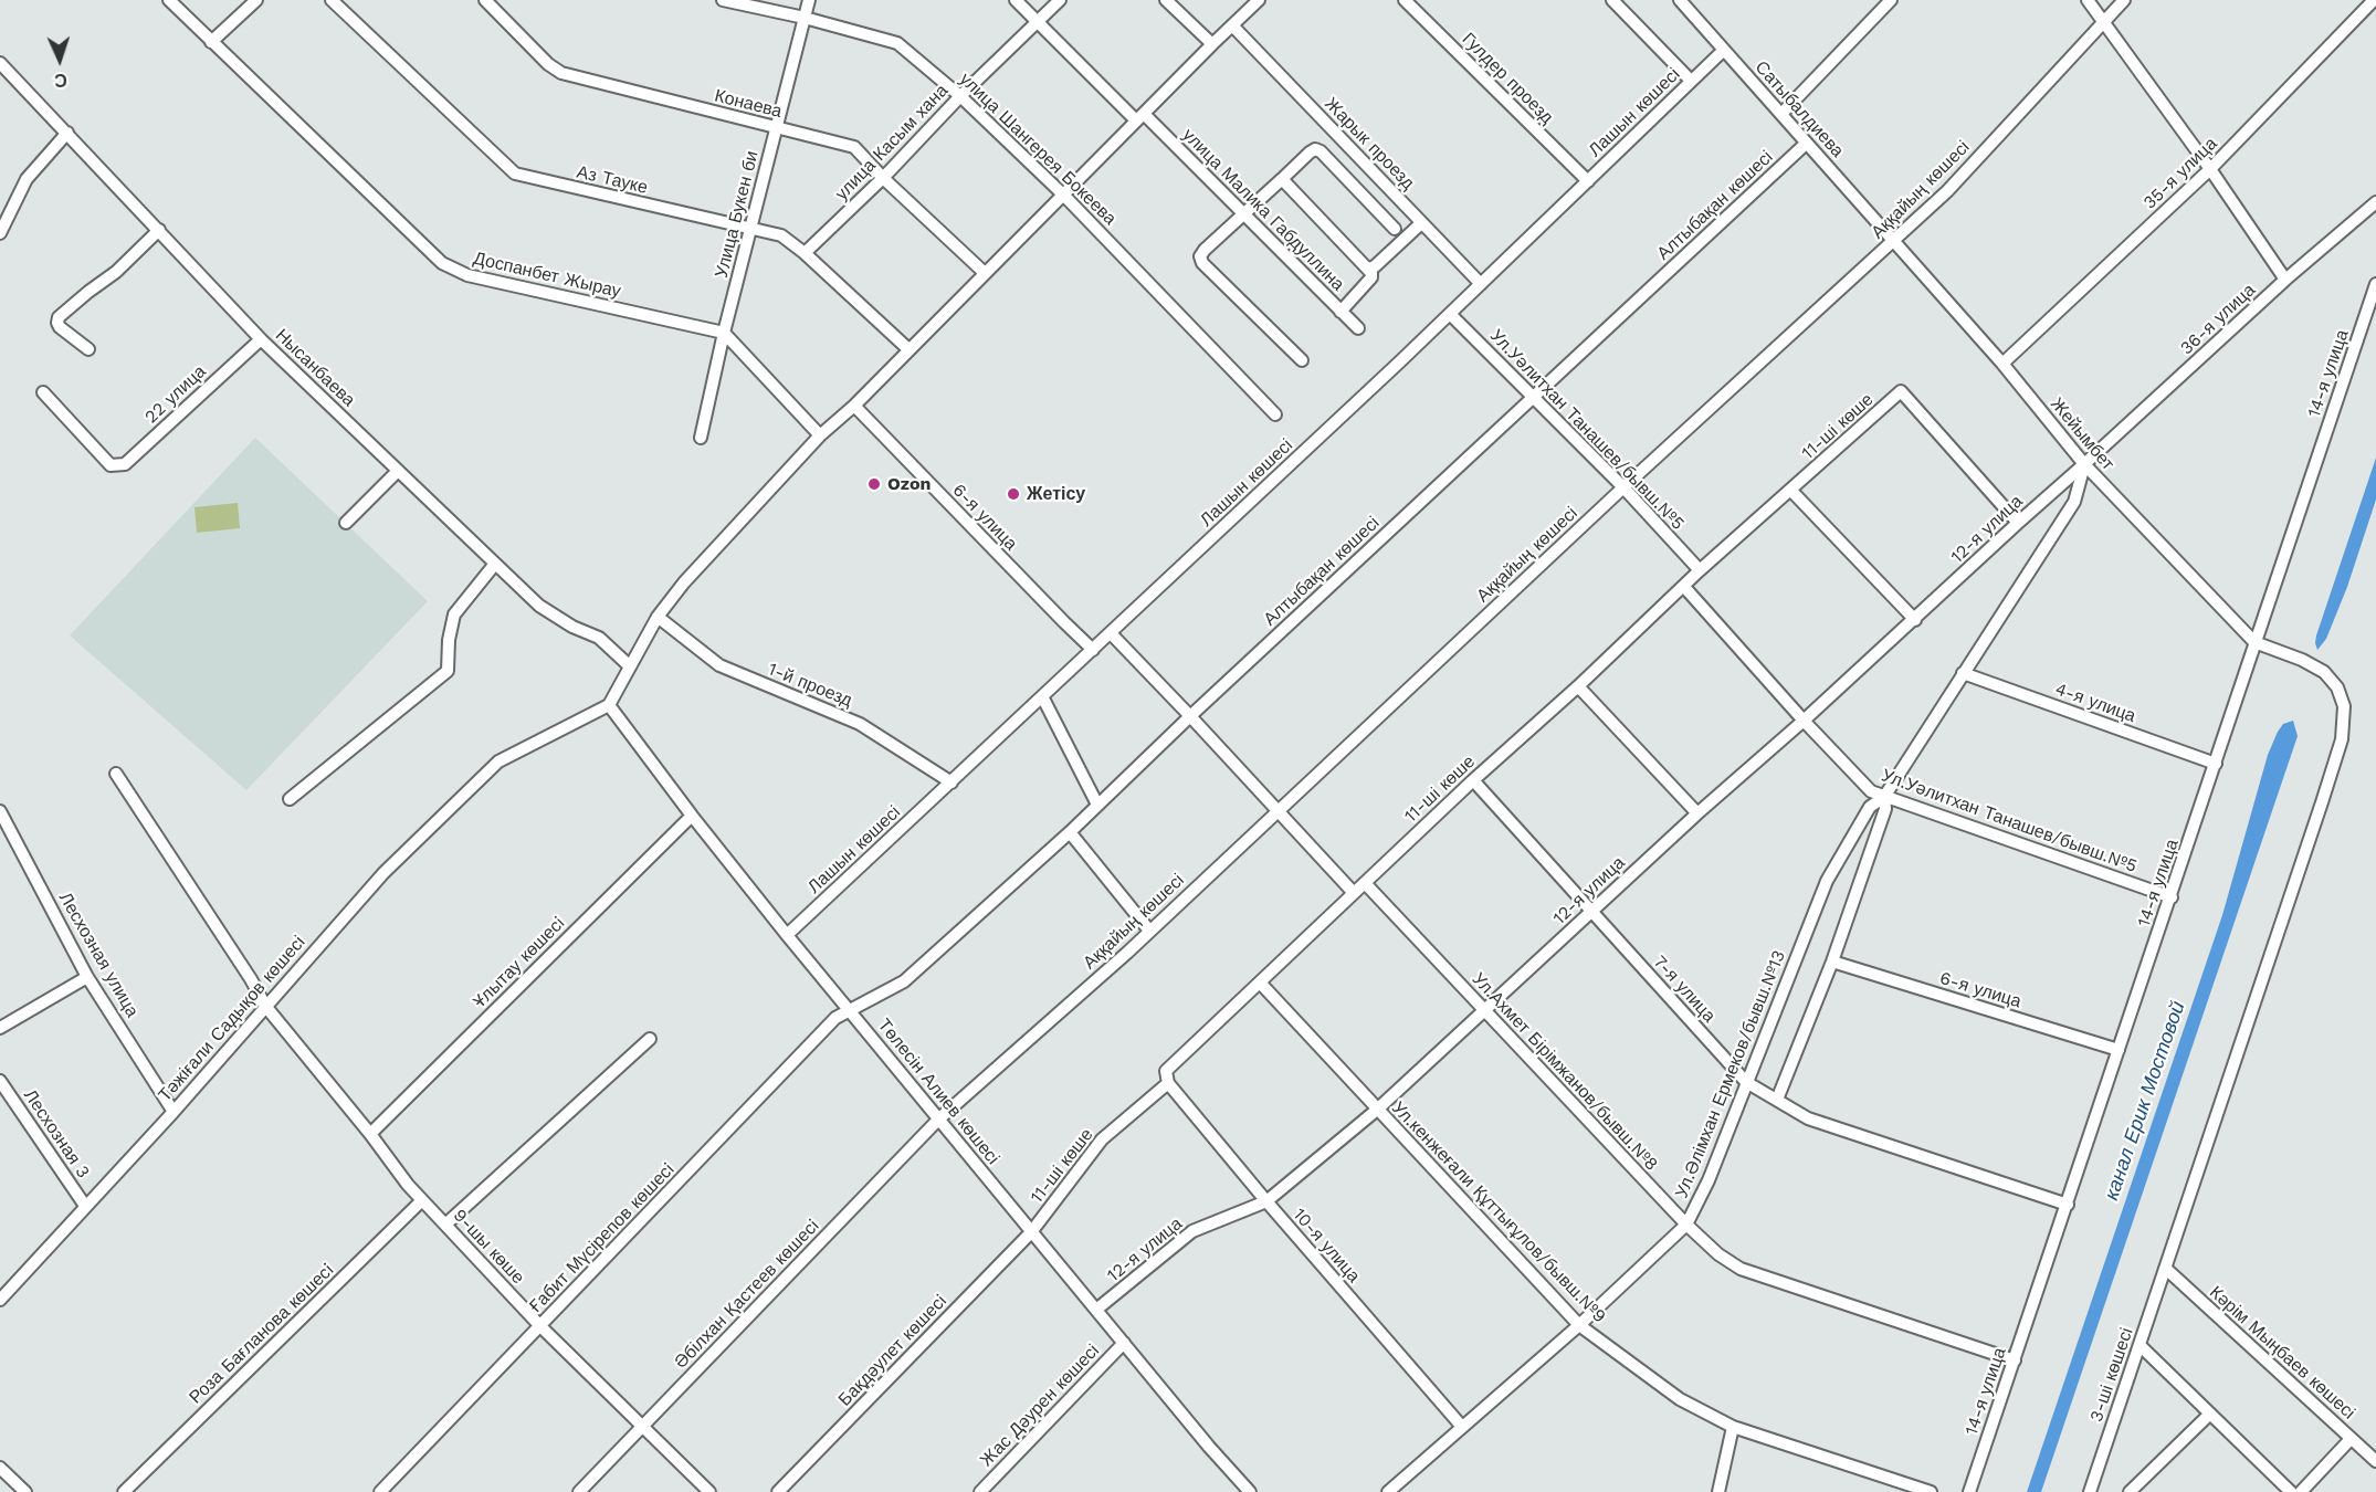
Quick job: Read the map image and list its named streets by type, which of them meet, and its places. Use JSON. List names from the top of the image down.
{
  "streets": {
    "street": [
      "Гулдер проезд",
      "Конаева",
      "Сатыбалдиева",
      "Лашын көшесі",
      "улица Касым хана",
      "Жарык проезд",
      "улица Шангерея Бокеева",
      "35-я улица",
      "Аз Тауке",
      "Аққайың көшесі",
      "Алтыбақан көшесі",
      "улица Малика Габдуллина",
      "Улица Букен би",
      "Доспанбет Жырау",
      "36-я улица",
      "Нысанбаева",
      "14-я улица",
      "22 улица",
      "11-ші көше",
      "Ул.Уәлитхан Танашев/бывш.№5",
      "Жейымбет",
      "6-я улица",
      "12-я улица",
      "1-й проезд",
      "4-я улица",
      "Лесхозная улица",
      "Ұлытау көшесi",
      "7-я улица",
      "Тәжіғали Садықов көшесі",
      "Ул.Ахмет Бірімжанов/бывш.№8",
      "Ул.Әлімхан Ермеков/бывш.№13",
      "Төлесін Алиев көшесі",
      "Лесхозная 3",
      "Ул.кенжеғали Құттығұлов/бывш.№9",
      "Ғабит Мүсірепов көшесi",
      "10-я улица",
      "9-шы көше",
      "Әбілхан Қастеев көшесi",
      "Роза Бағланова көшесi",
      "Бақдәулет көшесi",
      "Кәрім Мыңбаев көшесі",
      "3-ші көшесі",
      "Жас Дәурен көшесі"
    ]
  },
  "crossings": [
    ["Гулдер проезд", "Лашын көшесі"],
    ["Конаева", "улица Касым хана"],
    ["Конаева", "Улица Букен би"],
    ["Сатыбалдиева", "Лашын көшесі"],
    ["Сатыбалдиева", "Аққайың көшесі"],
    ["Сатыбалдиева", "Алтыбақан көшесі"],
    ["Сатыбалдиева", "Жейымбет"],
    ["Лашын көшесі", "Жарык проезд"],
    ["Лашын көшесі", "Ул.Уәлитхан Танашев/бывш.№5"],
    ["Лашын көшесі", "6-я улица"],
    ["Лашын көшесі", "1-й проезд"],
    ["Лашын көшесі", "Төлесін Алиев көшесі"],
    ["улица Касым хана", "улица Шангерея Бокеева"],
    ["улица Касым хана", "Аз Тауке"],
    ["улица Касым хана", "улица Малика Габдуллина"],
    ["улица Шангерея Бокеева", "Улица Букен би"],
    ["35-я улица", "Жейымбет"],
    ["Аз Тауке", "Улица Букен би"],
    ["Аққайың көшесі", "Ул.Уәлитхан Танашев/бывш.№5"],
    ["Аққайың көшесі", "Жейымбет"],
    ["Аққайың көшесі", "Төлесін Алиев көшесі"],
    ["Аққайың көшесі", "Әбілхан Қастеев көшесi"],
    ["Алтыбақан көшесі", "Ул.Уәлитхан Танашев/бывш.№5"],
    ["Алтыбақан көшесі", "Төлесін Алиев көшесі"],
    ["Алтыбақан көшесі", "Ғабит Мүсірепов көшесi"],
    ["Улица Букен би", "Доспанбет Жырау"],
    ["36-я улица", "Жейымбет"],
    ["36-я улица", "12-я улица"],
    ["36-я улица", "Ул.Әлімхан Ермеков/бывш.№13"],
    ["Нысанбаева", "22 улица"],
    ["14-я улица", "Ул.Уәлитхан Танашев/бывш.№5"],
    ["14-я улица", "Жейымбет"],
    ["14-я улица", "6-я улица"],
    ["14-я улица", "4-я улица"],
    ["14-я улица", "7-я улица"],
    ["14-я улица", "Ул.Ахмет Бірімжанов/бывш.№8"],
    ["14-я улица", "3-ші көшесі"],
    ["11-ші көше", "Ул.Уәлитхан Танашев/бывш.№5"],
    ["11-ші көше", "12-я улица"],
    ["11-ші көше", "7-я улица"],
    ["11-ші көше", "Ул.Ахмет Бірімжанов/бывш.№8"],
    ["11-ші көше", "Төлесін Алиев көшесі"],
    ["11-ші көше", "Ул.кенжеғали Құттығұлов/бывш.№9"],
    ["11-ші көше", "10-я улица"],
    ["11-ші көше", "Бақдәулет көшесi"],
    ["Ул.Уәлитхан Танашев/бывш.№5", "12-я улица"],
    ["Ул.Уәлитхан Танашев/бывш.№5", "Ул.Әлімхан Ермеков/бывш.№13"],
    ["Жейымбет", "12-я улица"],
    ["Жейымбет", "Ул.Әлімхан Ермеков/бывш.№13"],
    ["Жейымбет", "3-ші көшесі"],
    ["6-я улица", "Ул.Әлімхан Ермеков/бывш.№13"],
    ["12-я улица", "7-я улица"],
    ["12-я улица", "Ул.Ахмет Бірімжанов/бывш.№8"],
    ["12-я улица", "Ул.Әлімхан Ермеков/бывш.№13"],
    ["12-я улица", "Төлесін Алиев көшесі"],
    ["12-я улица", "Ул.кенжеғали Құттығұлов/бывш.№9"],
    ["12-я улица", "10-я улица"],
    ["4-я улица", "Ул.Әлімхан Ермеков/бывш.№13"],
    ["Лесхозная улица", "Тәжіғали Садықов көшесі"],
    ["Ұлытау көшесi", "Төлесін Алиев көшесі"],
    ["Ұлытау көшесi", "9-шы көше"],
    ["7-я улица", "Ул.Әлімхан Ермеков/бывш.№13"],
    ["Тәжіғали Садықов көшесі", "Төлесін Алиев көшесі"],
    ["Тәжіғали Садықов көшесі", "Лесхозная 3"],
    ["Тәжіғали Садықов көшесі", "9-шы көше"],
    ["Ул.Ахмет Бірімжанов/бывш.№8", "Ул.Әлімхан Ермеков/бывш.№13"],
    ["Ул.Әлімхан Ермеков/бывш.№13", "Ул.кенжеғали Құттығұлов/бывш.№9"],
    ["Ул.Әлімхан Ермеков/бывш.№13", "10-я улица"],
    ["Төлесін Алиев көшесі", "Ғабит Мүсірепов көшесi"],
    ["Төлесін Алиев көшесі", "Әбілхан Қастеев көшесi"],
    ["Төлесін Алиев көшесі", "Бақдәулет көшесi"],
    ["Төлесін Алиев көшесі", "Жас Дәурен көшесі"],
    ["Ғабит Мүсірепов көшесi", "9-шы көше"],
    ["9-шы көше", "Әбілхан Қастеев көшесi"],
    ["9-шы көше", "Роза Бағланова көшесi"],
    ["Кәрім Мыңбаев көшесі", "3-ші көшесі"]
  ],
  "water": ["канал Ерик Мостовой"],
  "places": ["Ozon", "Жетісу"],
  "north": "bottom"
}
